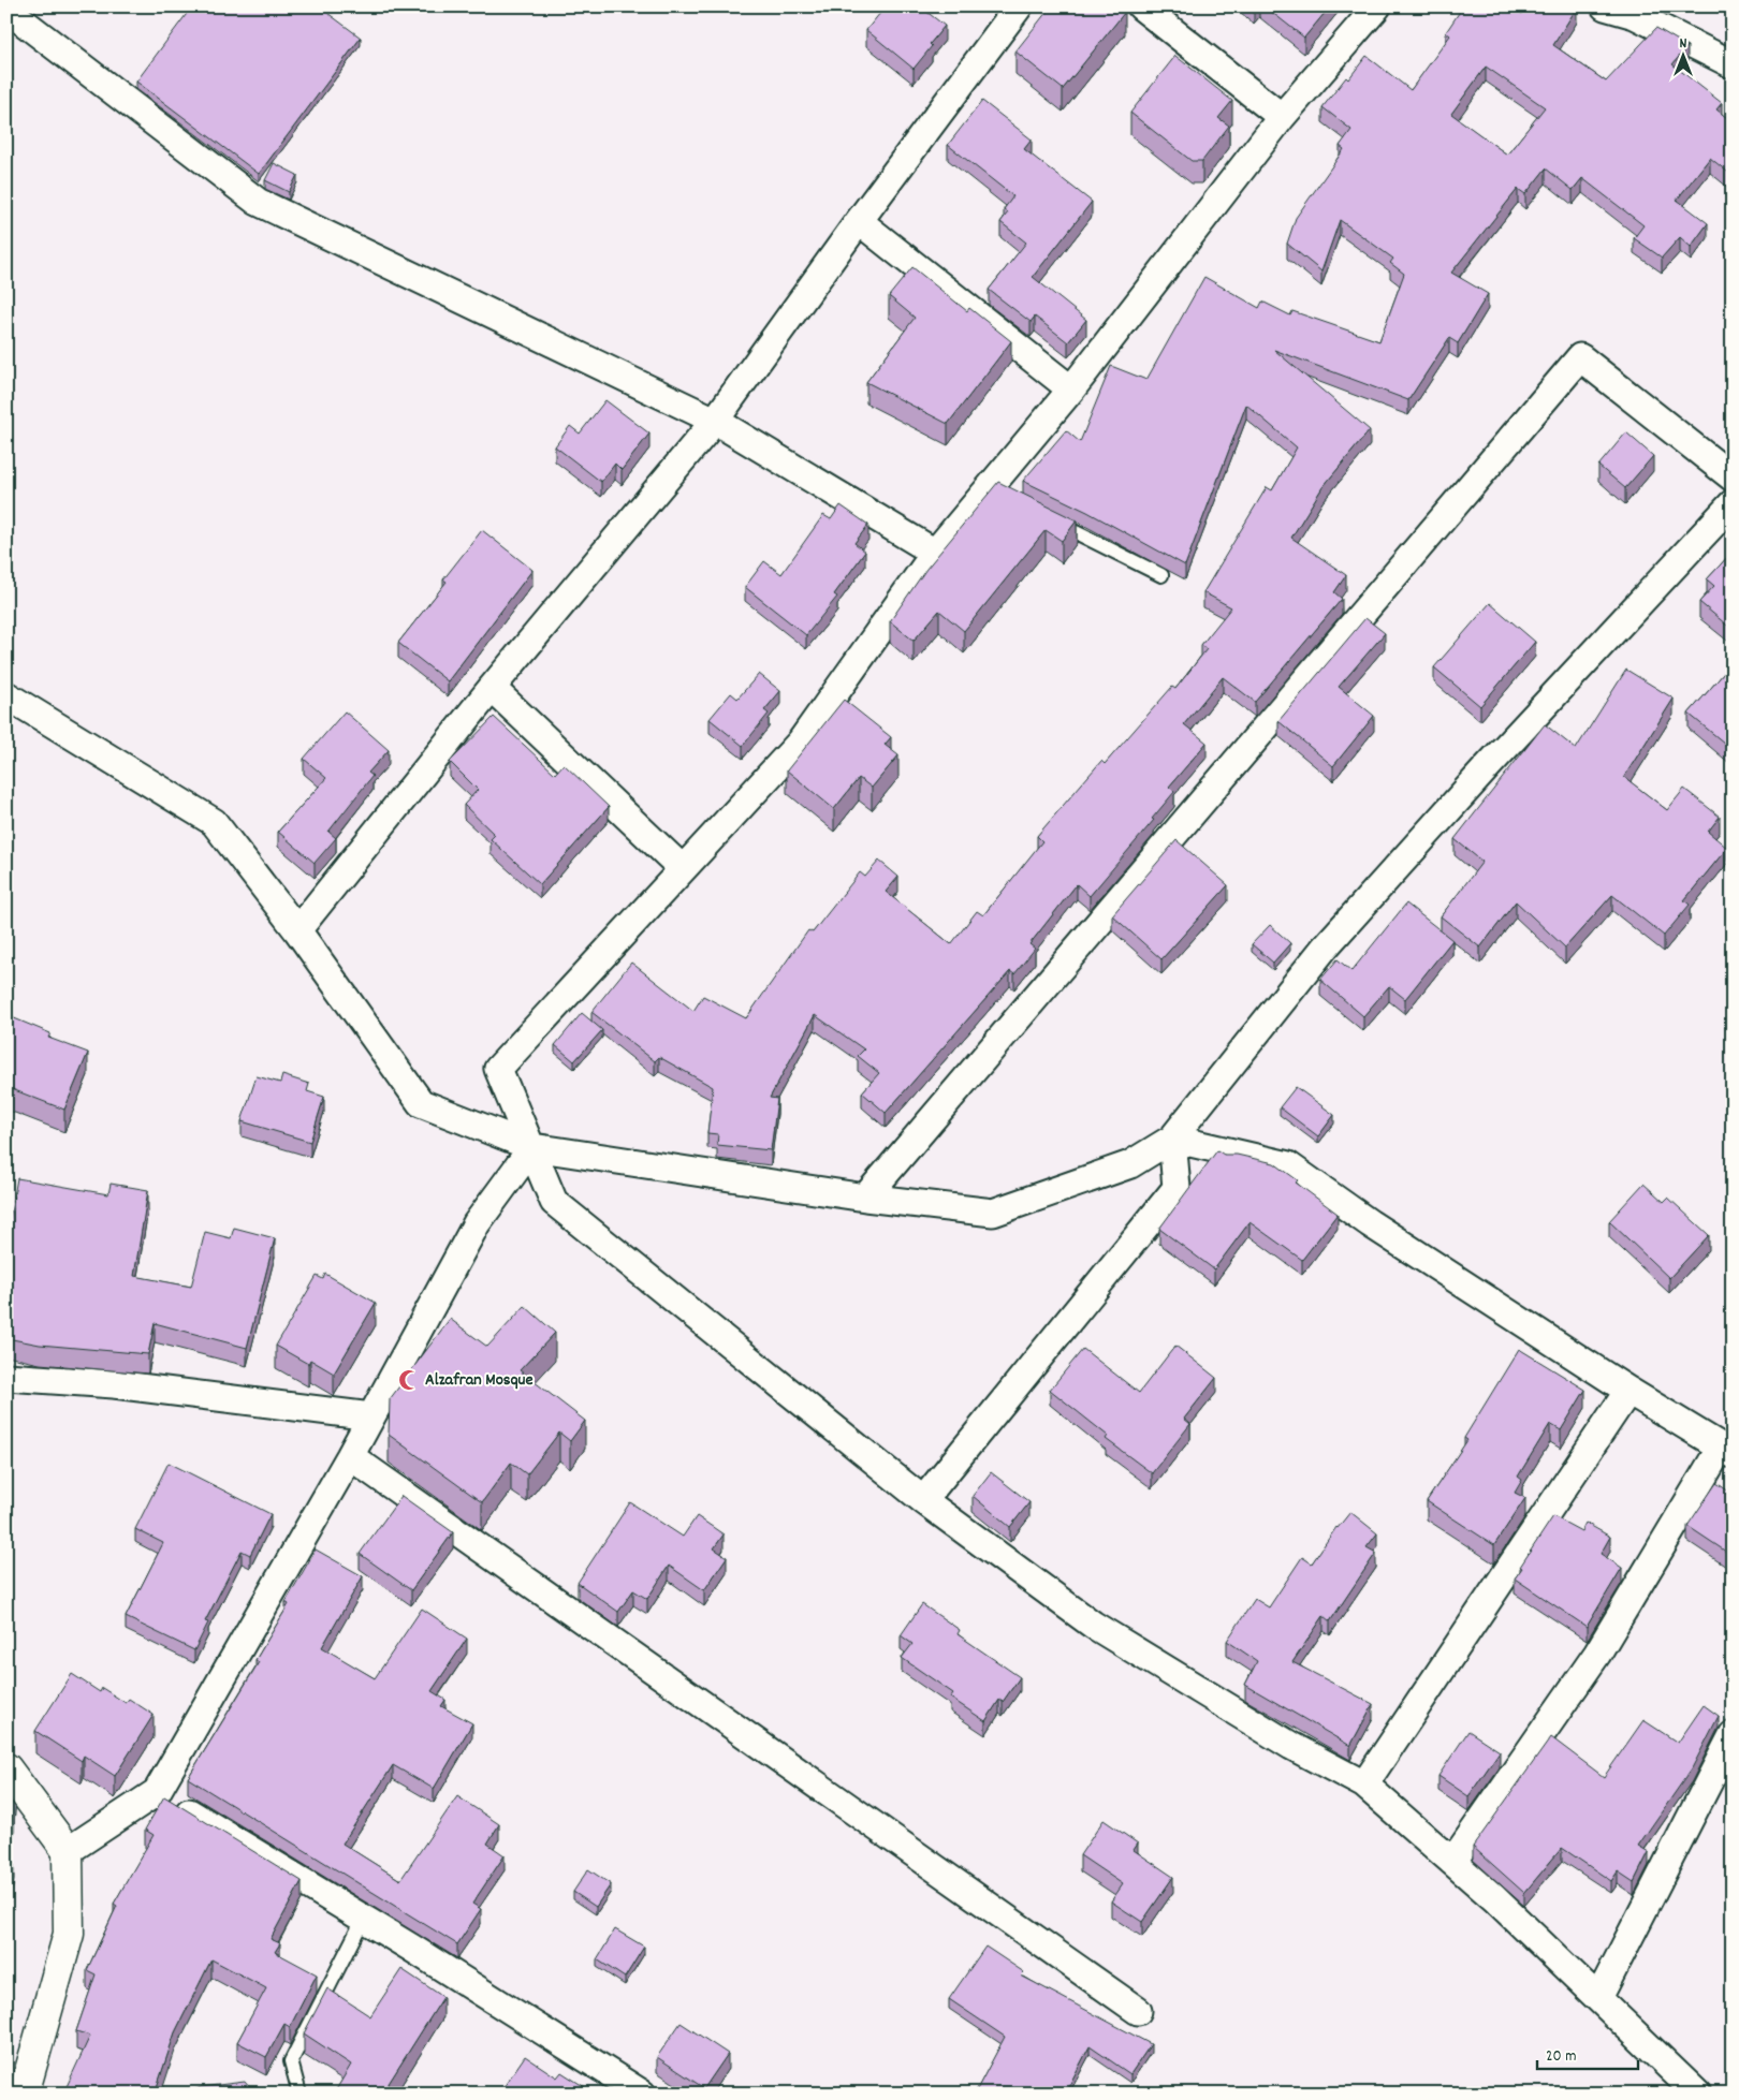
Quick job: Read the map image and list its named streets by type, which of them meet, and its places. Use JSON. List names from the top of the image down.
{
  "places": {
    "mosque": ["Alzafran Mosque"]
  },
  "scale_bar": "20 m",
  "north": "top"
}
